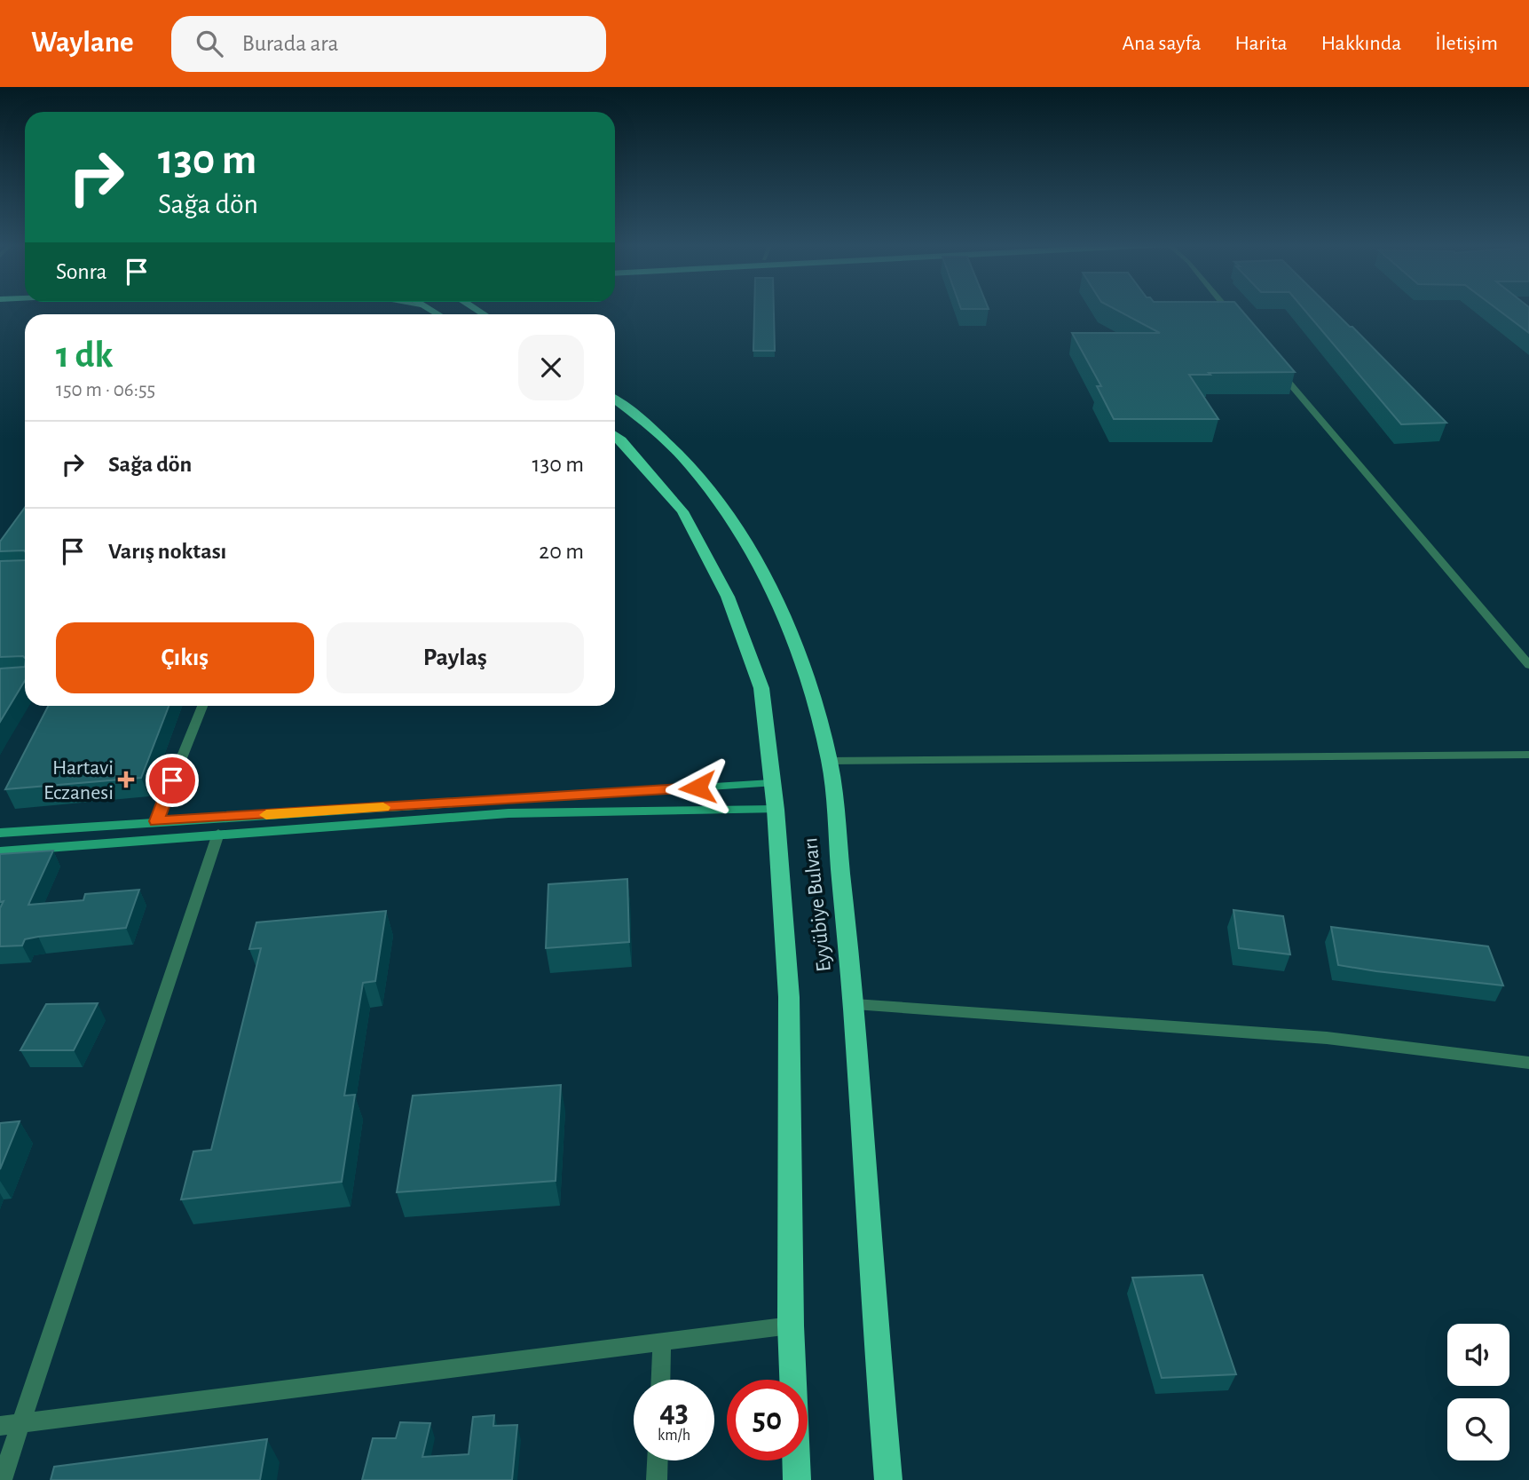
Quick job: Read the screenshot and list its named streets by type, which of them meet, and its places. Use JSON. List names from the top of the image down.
{
  "streets": {
    "highway": ["Eyyübiye Bulvarı"]
  },
  "places": {
    "health": ["Hartavi Eczanesi"]
  },
  "page": {
    "header": "Waylane",
    "search": "Burada ara",
    "nav": [
      "Ana sayfa",
      "Harita",
      "Hakkında",
      "İletişim"
    ],
    "turn": ["130 m", "Sağa dön"],
    "then": "Sonra",
    "heading": ["1 dk", "150 m · 06:55"],
    "list": [
      {
        "name": "Sağa dön",
        "value": "130 m"
      },
      {
        "name": "Varış noktası",
        "value": "20 m"
      }
    ],
    "buttons": ["Çıkış", "Paylaş"],
    "speed": "43 km/h",
    "limit": "50"
  }
}
